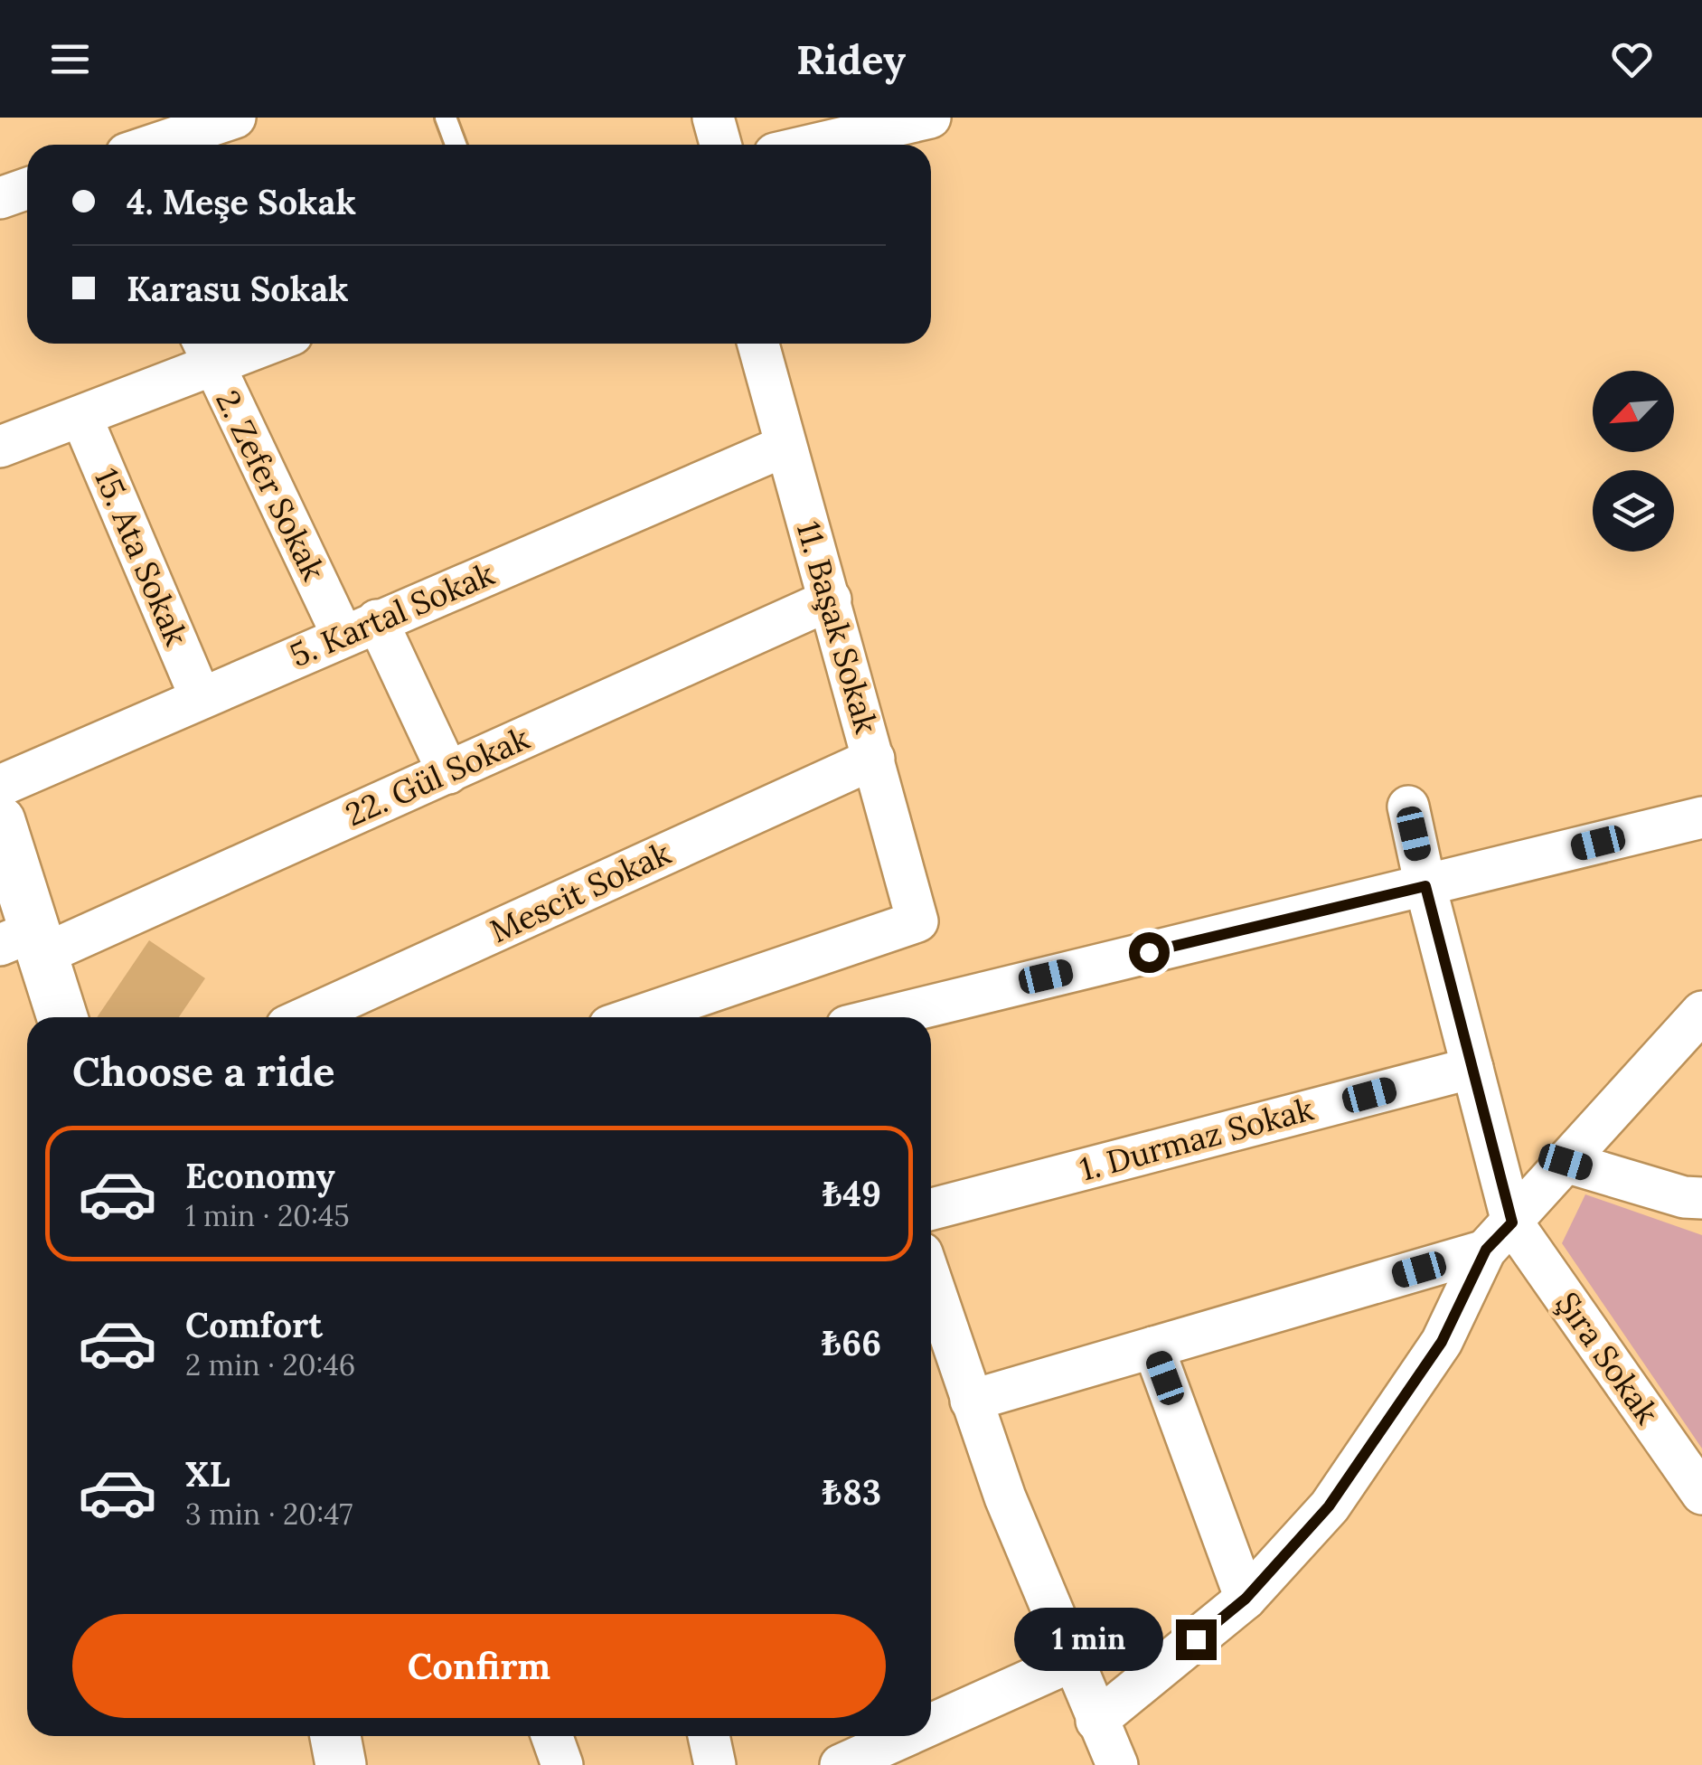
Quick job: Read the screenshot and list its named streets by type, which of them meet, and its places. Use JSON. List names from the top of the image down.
{
  "streets": {
    "street": [
      "2. Zefer Sokak",
      "15. Ata Sokak",
      "5. Kartal Sokak",
      "11. Başak Sokak",
      "22. Gül Sokak",
      "Mescit Sokak",
      "1. Durmaz Sokak",
      "Şıra Sokak"
    ]
  },
  "crossings": [
    ["2. Zefer Sokak", "5. Kartal Sokak"],
    ["2. Zefer Sokak", "22. Gül Sokak"],
    ["15. Ata Sokak", "5. Kartal Sokak"],
    ["5. Kartal Sokak", "11. Başak Sokak"],
    ["11. Başak Sokak", "22. Gül Sokak"],
    ["11. Başak Sokak", "Mescit Sokak"]
  ],
  "north": "bottom left",
  "page": {
    "header": "Ridey",
    "banner": ["4. Meşe Sokak", "Karasu Sokak"],
    "heading": "Choose a ride",
    "list": [
      {
        "name": "Economy",
        "note": "1 min · 20:45",
        "value": "₺49"
      },
      {
        "name": "Comfort",
        "note": "2 min · 20:46",
        "value": "₺66"
      },
      {
        "name": "XL",
        "note": "3 min · 20:47",
        "value": "₺83"
      }
    ],
    "buttons": "Confirm",
    "bubble": "1 min"
  }
}
